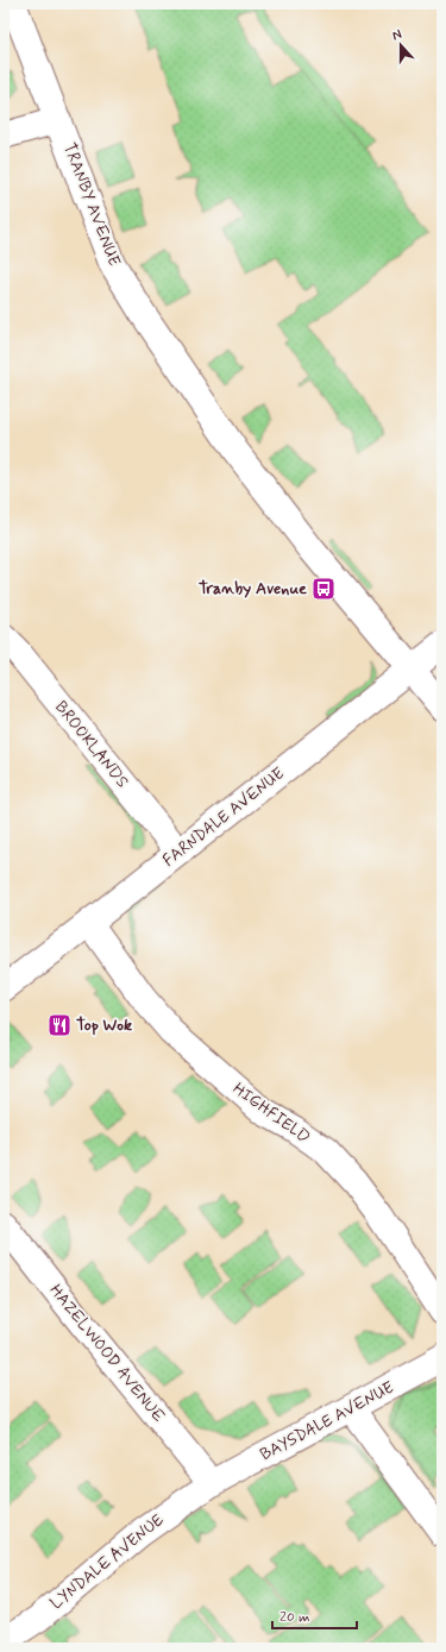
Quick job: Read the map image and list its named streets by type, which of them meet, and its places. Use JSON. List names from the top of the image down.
{
  "streets": {
    "street": [
      "TRANBY AVENUE",
      "BROOKLANDS",
      "FARNDALE AVENUE",
      "HIGHFIELD",
      "HAZELWOOD AVENUE",
      "BAYSDALE AVENUE",
      "LYNDALE AVENUE"
    ]
  },
  "crossings": [
    ["TRANBY AVENUE", "FARNDALE AVENUE"],
    ["BROOKLANDS", "FARNDALE AVENUE"],
    ["FARNDALE AVENUE", "HIGHFIELD"],
    ["HAZELWOOD AVENUE", "BAYSDALE AVENUE"],
    ["HAZELWOOD AVENUE", "LYNDALE AVENUE"],
    ["BAYSDALE AVENUE", "LYNDALE AVENUE"]
  ],
  "places": {
    "bus stop": ["Tranby Avenue"],
    "restaurant": ["Top Wok"]
  },
  "scale_bar": "20 m",
  "north": "top"
}
